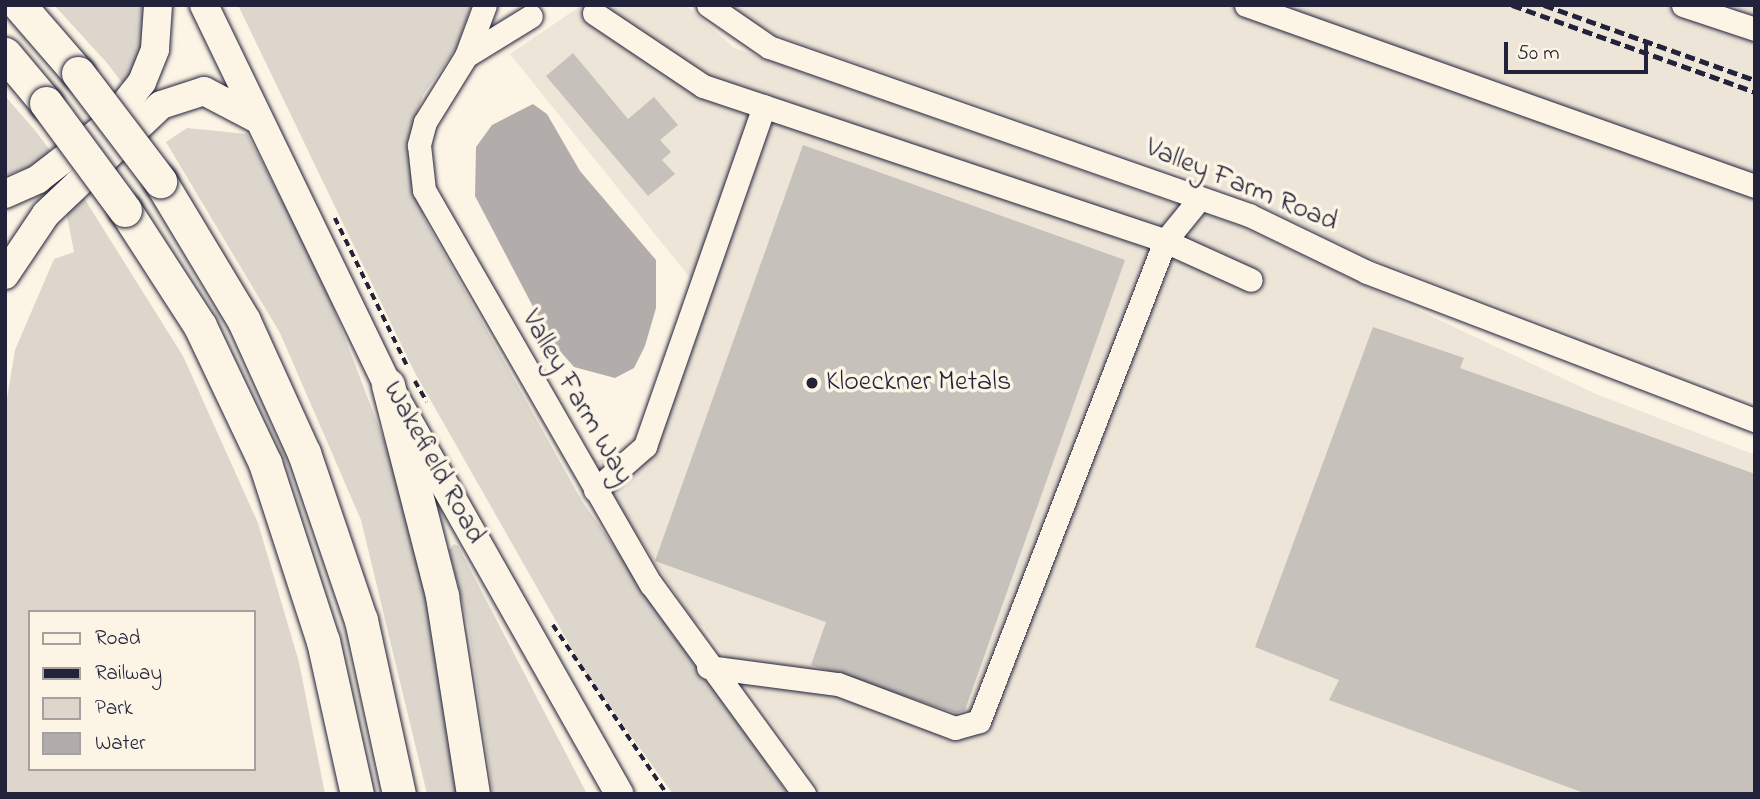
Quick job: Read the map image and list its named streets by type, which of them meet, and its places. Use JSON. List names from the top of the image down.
{
  "streets": {
    "main road": ["Wakefield Road"],
    "lane": ["Valley Farm Road", "Valley Farm Way"]
  },
  "places": ["Kloeckner Metals"],
  "legend": [
    "Road",
    "Railway",
    "Park",
    "Water"
  ],
  "scale_bar": "50 m"
}
